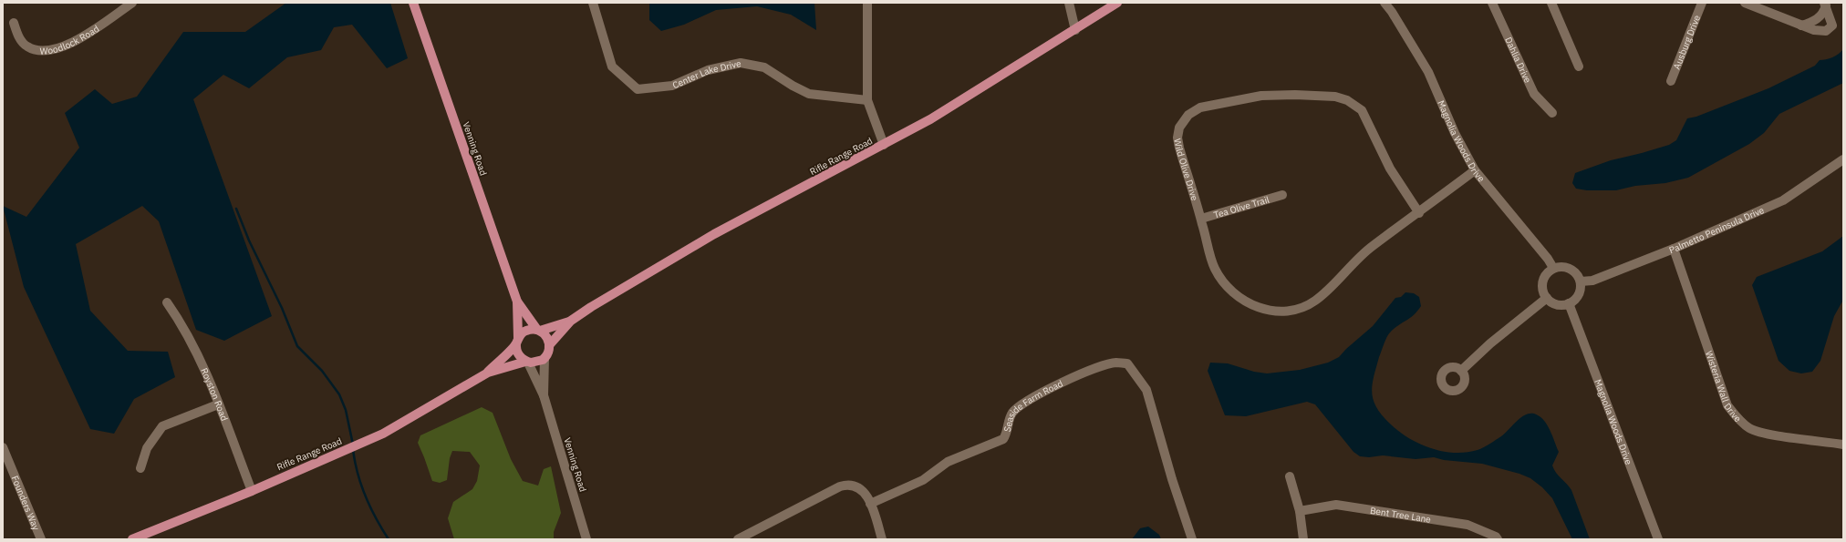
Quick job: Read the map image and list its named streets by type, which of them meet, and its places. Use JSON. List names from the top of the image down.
{
  "streets": {
    "main road": ["Venning Road", "Rifle Range Road"],
    "street": [
      "Woodlock Road",
      "Ausburg Drive",
      "Dahlia Drive",
      "Center Lake Drive",
      "Magnolia Woods Drive",
      "Wild Olive Drive",
      "Tea Olive Trail",
      "Palmetto Peninsula Drive",
      "Wisteria Wall Drive",
      "Royston Road",
      "Seaside Farm Road",
      "Founders Way",
      "Bent Tree Lane"
    ]
  },
  "crossings": [
    ["Magnolia Woods Drive", "Wild Olive Drive"],
    ["Magnolia Woods Drive", "Palmetto Peninsula Drive"],
    ["Venning Road", "Rifle Range Road"],
    ["Rifle Range Road", "Royston Road"],
    ["Wild Olive Drive", "Tea Olive Trail"],
    ["Palmetto Peninsula Drive", "Wisteria Wall Drive"]
  ]
}
